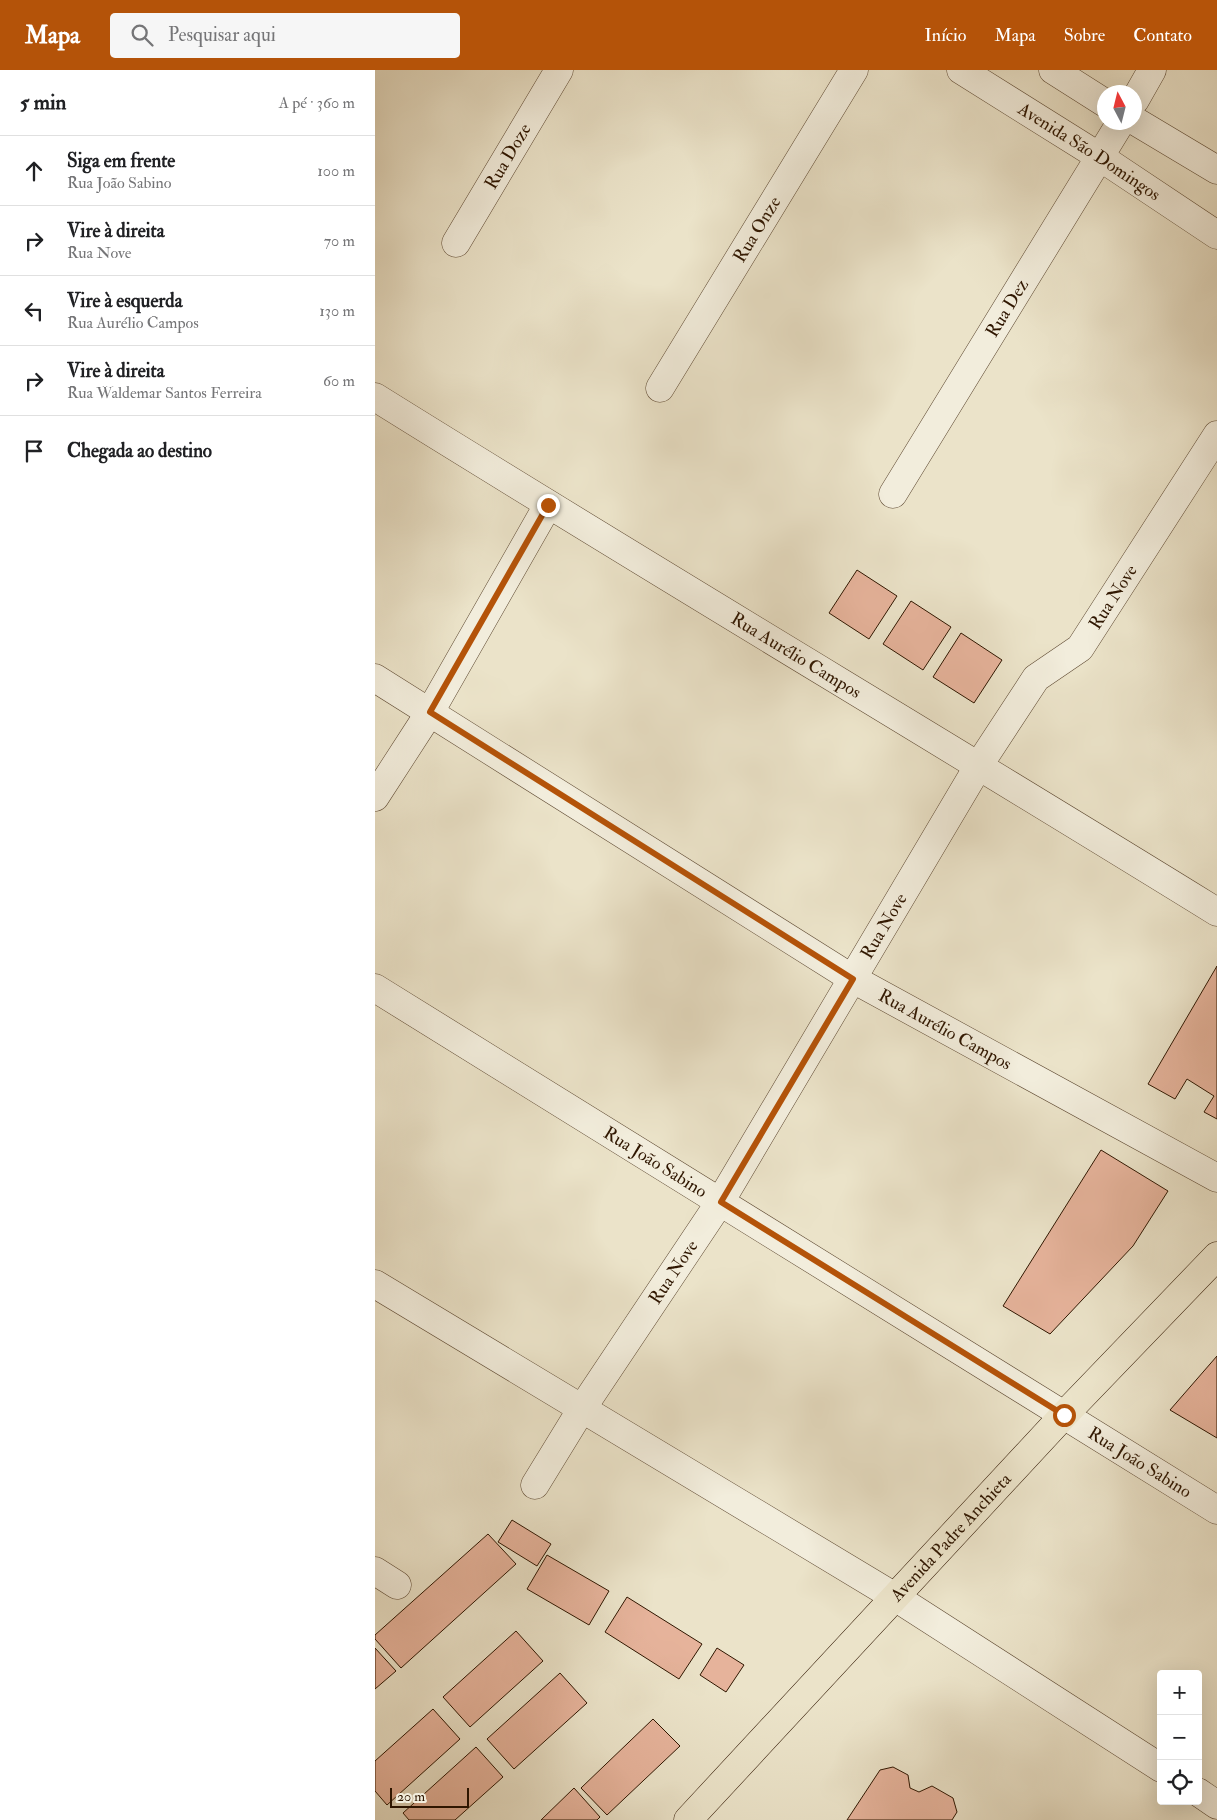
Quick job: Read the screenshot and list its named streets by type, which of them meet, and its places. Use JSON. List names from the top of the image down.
{
  "streets": {
    "main road": ["Avenida Padre Anchieta"],
    "street": [
      "Avenida São Domingos",
      "Rua Doze",
      "Rua Onze",
      "Rua Dez",
      "Rua Nove",
      "Rua Aurélio Campos",
      "Rua João Sabino"
    ]
  },
  "crossings": [
    ["Avenida São Domingos", "Rua Dez"],
    ["Rua Nove", "Rua Aurélio Campos"],
    ["Rua Nove", "Rua João Sabino"],
    ["Rua João Sabino", "Avenida Padre Anchieta"]
  ],
  "scale_bar": "20 m",
  "north": "top",
  "page": {
    "header": "Mapa",
    "search": "Pesquisar aqui",
    "nav": [
      "Início",
      "Mapa",
      "Sobre",
      "Contato"
    ],
    "heading": ["5 min", "A pé · 360 m"],
    "list": [
      ["Siga em frente", "Rua João Sabino", "100 m"],
      ["Vire à direita", "Rua Nove", "70 m"],
      ["Vire à esquerda", "Rua Aurélio Campos", "130 m"],
      ["Vire à direita", "Rua Waldemar Santos Ferreira", "60 m"],
      "Chegada ao destino"
    ],
    "map_buttons": ["+", "−"],
    "scale": "20 m"
  }
}
